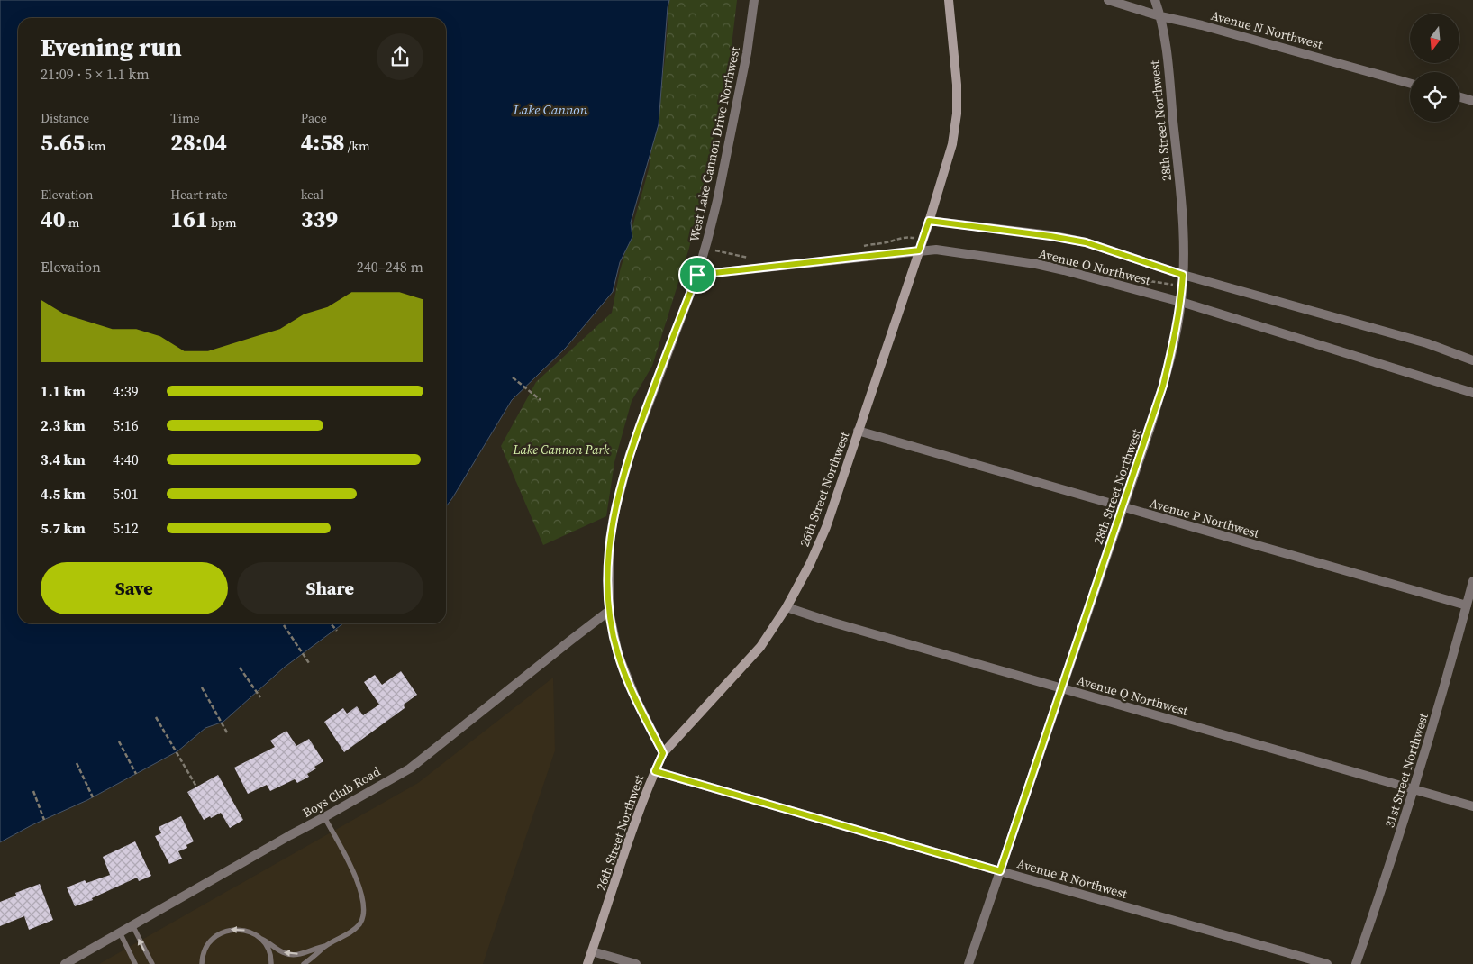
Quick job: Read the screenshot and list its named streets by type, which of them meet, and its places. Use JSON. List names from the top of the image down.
{
  "streets": {
    "street": [
      "Avenue N Northwest",
      "28th Street Northwest",
      "West Lake Cannon Drive Northwest",
      "Avenue O Northwest",
      "26th Street Northwest",
      "Avenue P Northwest",
      "Avenue Q Northwest",
      "31st Street Northwest",
      "Boys Club Road",
      "Avenue R Northwest"
    ]
  },
  "crossings": [
    ["Avenue N Northwest", "28th Street Northwest"],
    ["28th Street Northwest", "Avenue O Northwest"],
    ["28th Street Northwest", "Avenue P Northwest"],
    ["28th Street Northwest", "Avenue Q Northwest"],
    ["28th Street Northwest", "Avenue R Northwest"],
    ["West Lake Cannon Drive Northwest", "Avenue O Northwest"],
    ["West Lake Cannon Drive Northwest", "26th Street Northwest"],
    ["West Lake Cannon Drive Northwest", "Boys Club Road"],
    ["Avenue O Northwest", "26th Street Northwest"],
    ["26th Street Northwest", "Avenue P Northwest"],
    ["26th Street Northwest", "Avenue Q Northwest"],
    ["26th Street Northwest", "Avenue R Northwest"],
    ["Avenue P Northwest", "31st Street Northwest"],
    ["Avenue Q Northwest", "31st Street Northwest"]
  ],
  "water": ["Lake Cannon"],
  "parks": ["Lake Cannon Park"],
  "north": "bottom",
  "page": {
    "heading": ["Evening run", "21:09 · 5 × 1.1 km"],
    "stats": [
      ["Distance", "5.65 km"],
      ["Time", "28:04"],
      ["Pace", "4:58 /km"],
      ["Elevation", "40 m"],
      ["Heart rate", "161 bpm"],
      ["kcal", "339"]
    ],
    "chart": ["Elevation", "240–248 m"],
    "list": [
      {
        "name": "1.1 km",
        "note": "4:39"
      },
      {
        "name": "2.3 km",
        "note": "5:16"
      },
      {
        "name": "3.4 km",
        "note": "4:40"
      },
      {
        "name": "4.5 km",
        "note": "5:01"
      },
      {
        "name": "5.7 km",
        "note": "5:12"
      }
    ],
    "buttons": ["Save", "Share"]
  }
}
